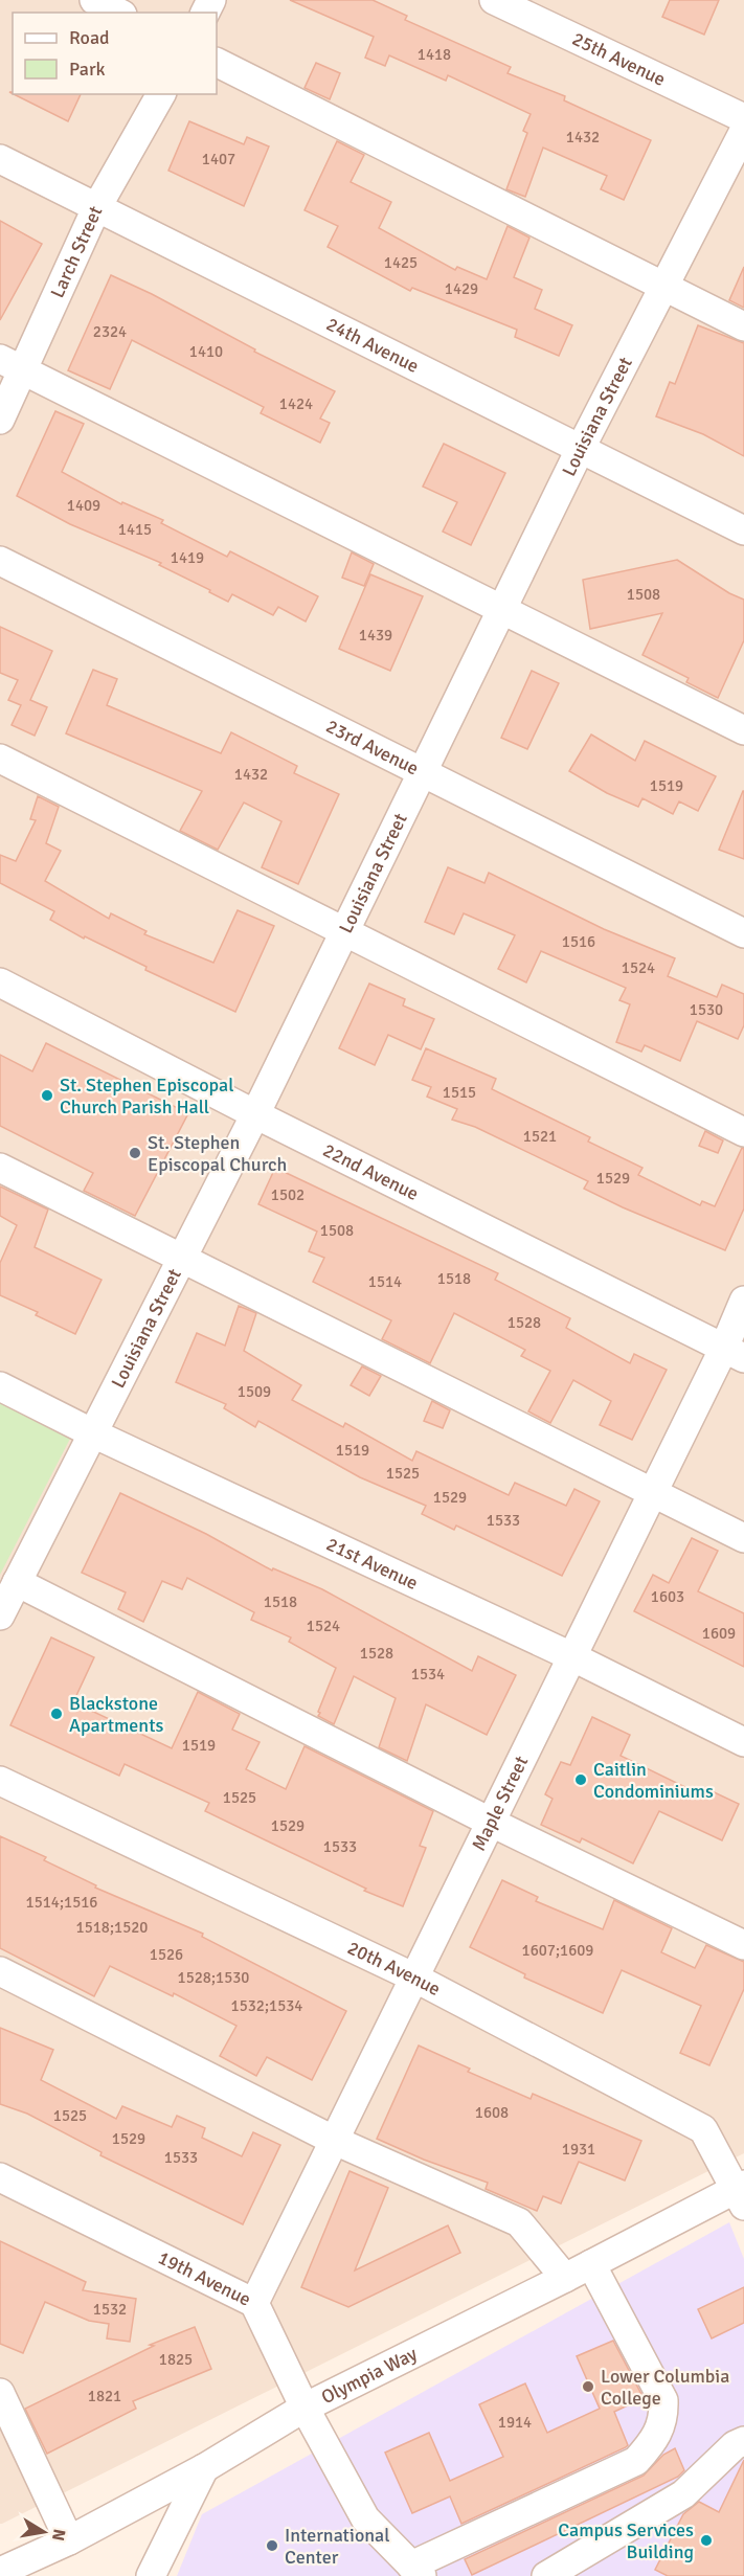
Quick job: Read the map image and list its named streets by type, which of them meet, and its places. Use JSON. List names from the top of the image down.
{
  "streets": {
    "street": [
      "25th Avenue",
      "Larch Street",
      "24th Avenue",
      "Louisiana Street",
      "23rd Avenue",
      "22nd Avenue",
      "21st Avenue",
      "Maple Street",
      "20th Avenue",
      "19th Avenue",
      "Olympia Way"
    ]
  },
  "crossings": [
    ["Larch Street", "24th Avenue"],
    ["24th Avenue", "Louisiana Street"],
    ["Louisiana Street", "23rd Avenue"],
    ["Louisiana Street", "22nd Avenue"],
    ["Louisiana Street", "21st Avenue"],
    ["22nd Avenue", "Maple Street"],
    ["21st Avenue", "Maple Street"],
    ["Maple Street", "20th Avenue"],
    ["Maple Street", "19th Avenue"],
    ["20th Avenue", "Olympia Way"],
    ["19th Avenue", "Olympia Way"]
  ],
  "places": [
    "St. Stephen Episcopal Church Parish Hall",
    "St. Stephen Episcopal Church",
    "Blackstone Apartments",
    "Caitlin Condominiums",
    "Lower Columbia College",
    "Campus Services Building",
    "International Center"
  ],
  "house_numbers": [
    "1418",
    "1432",
    "1407",
    "1425",
    "1429",
    "2324",
    "1410",
    "1424",
    "1409",
    "1415",
    "1419",
    "1508",
    "1439",
    "1432",
    "1519",
    "1516",
    "1524",
    "1530",
    "1515",
    "1521",
    "1529",
    "1502",
    "1508",
    "1518",
    "1514",
    "1528",
    "1509",
    "1519",
    "1525",
    "1529",
    "1533",
    "1603",
    "1518",
    "1524",
    "1609",
    "1528",
    "1534",
    "1519",
    "1525",
    "1529",
    "1533",
    "1514;1516",
    "1518;1520",
    "1607;1609",
    "1526",
    "1528;1530",
    "1532;1534",
    "1608",
    "1525",
    "1529",
    "1931",
    "1533",
    "1532",
    "1825",
    "1821",
    "1914"
  ],
  "legend": ["Road", "Park"],
  "north": "right"
}
